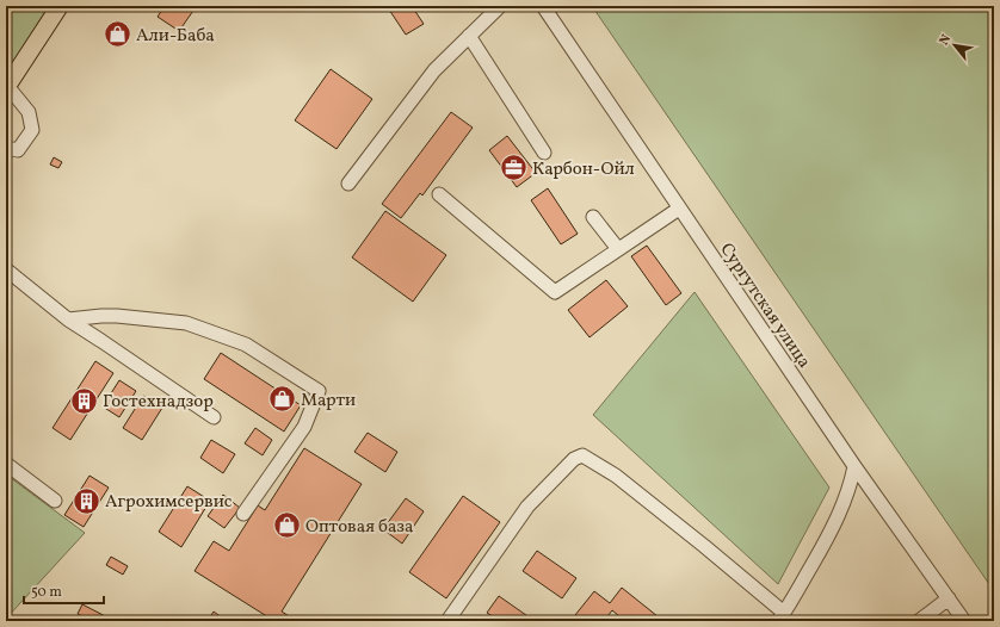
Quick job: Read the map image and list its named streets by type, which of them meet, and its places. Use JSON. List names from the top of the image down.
{
  "streets": {
    "street": ["Сургутская улица"]
  },
  "places": {
    "shop": ["Али-Баба", "Марти", "Оптовая база"],
    "office": ["Карбон-Ойл"],
    "building": ["Гостехнадзор", "Агрохимсервис"]
  },
  "scale_bar": "50 m",
  "north": "top left"
}
